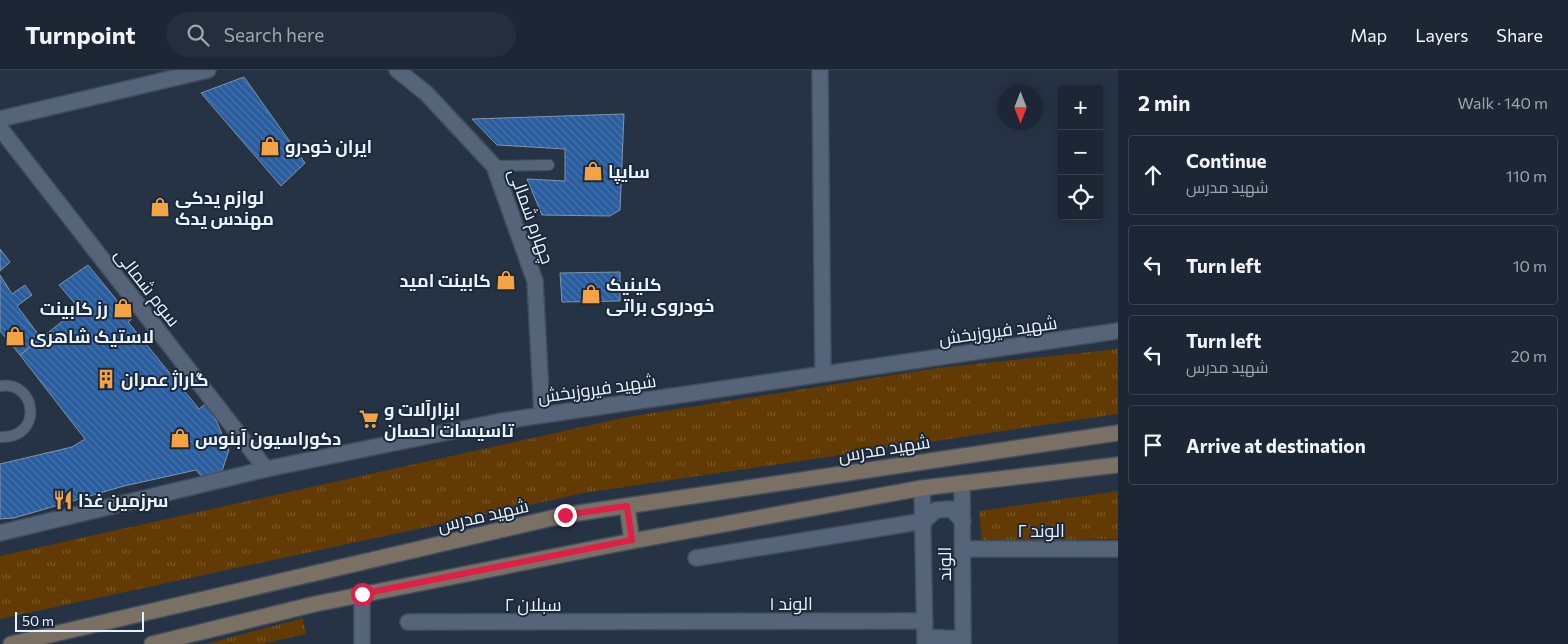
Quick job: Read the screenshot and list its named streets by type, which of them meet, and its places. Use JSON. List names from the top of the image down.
{
  "streets": {
    "main road": ["شهید مدرس"],
    "street": [
      "چهارم شمالی",
      "سوم شمالی",
      "شهید فیروزبخش",
      "الوند ۲",
      "الوند",
      "الوند ۱",
      "سبلان ۲"
    ]
  },
  "crossings": [
    ["چهارم شمالی", "شهید فیروزبخش"],
    ["سوم شمالی", "شهید فیروزبخش"],
    ["الوند ۲", "الوند"],
    ["الوند", "الوند ۱"],
    ["الوند ۱", "سبلان ۲"]
  ],
  "places": {
    "shop": [
      "ایران خودرو",
      "سایپا",
      "لوازم یدکی مهندس یدک",
      "کابینت امید",
      "کلینیک خودروی براتی",
      "رز کابینت",
      "لاستیک شاهری",
      "دکوراسیون آبنوس"
    ],
    "building": ["گاراژ عمران"],
    "supermarket": ["ابزارآلات و تاسیسات احسان"],
    "restaurant": ["سرزمین غذا"]
  },
  "scale_bar": "50 m",
  "north": "bottom",
  "page": {
    "header": "Turnpoint",
    "search": "Search here",
    "nav": ["Map", "Layers", "Share"],
    "heading": ["2 min", "Walk · 140 m"],
    "map_buttons": ["+", "−"],
    "list": [
      ["Continue", "شهید مدرس", "110 m"],
      ["Turn left", "10 m"],
      ["Turn left", "شهید مدرس", "20 m"],
      "Arrive at destination"
    ],
    "scale": "50 m"
  }
}
